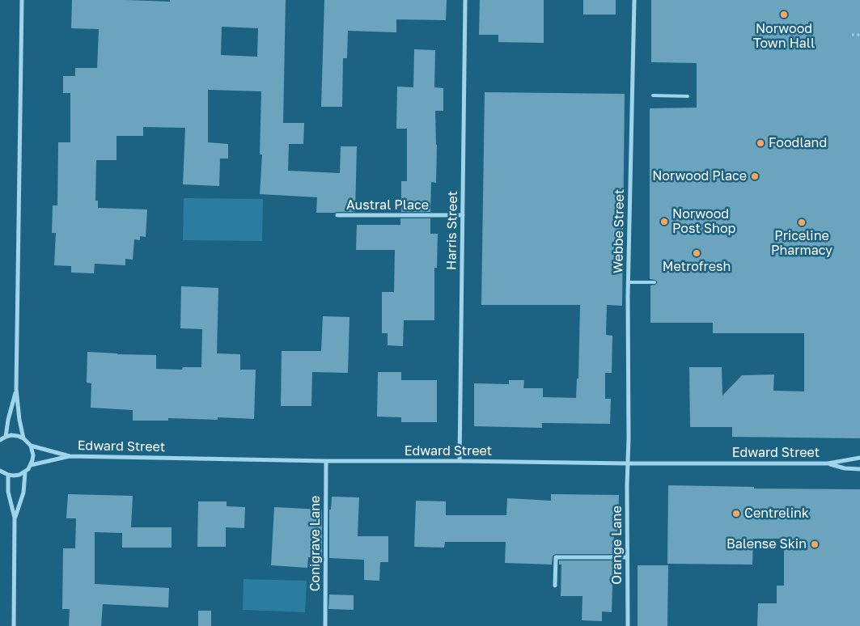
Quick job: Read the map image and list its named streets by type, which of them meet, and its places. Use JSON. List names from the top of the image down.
{
  "streets": {
    "street": [
      "Austral Place",
      "Harris Street",
      "Webbe Street",
      "Edward Street",
      "Conigrave Lane",
      "Orange Lane"
    ]
  },
  "crossings": [
    ["Austral Place", "Harris Street"],
    ["Harris Street", "Edward Street"],
    ["Webbe Street", "Edward Street"],
    ["Webbe Street", "Orange Lane"],
    ["Edward Street", "Conigrave Lane"],
    ["Edward Street", "Orange Lane"]
  ],
  "places": [
    "Norwood Town Hall",
    "Foodland",
    "Norwood Place",
    "Norwood Post Shop",
    "Priceline Pharmacy",
    "Metrofresh",
    "Centrelink",
    "Balense Skin"
  ]
}
